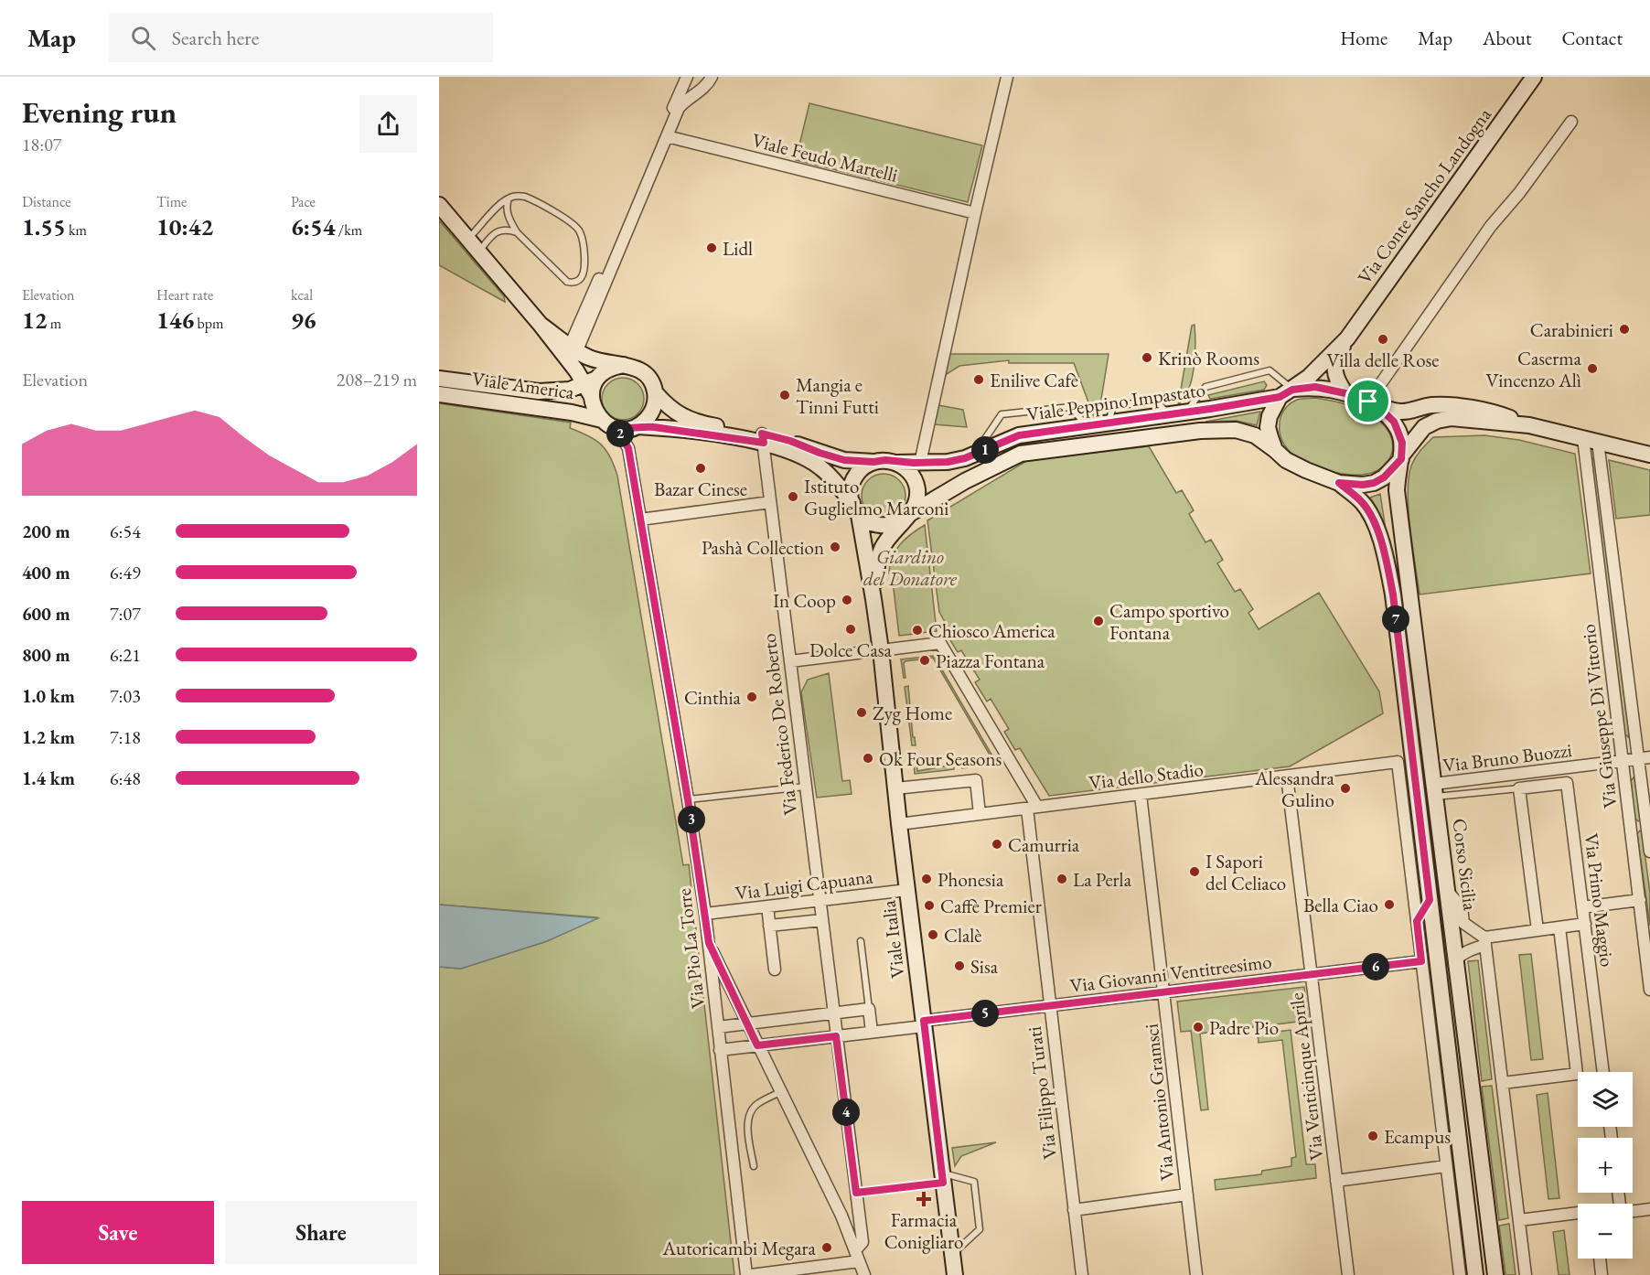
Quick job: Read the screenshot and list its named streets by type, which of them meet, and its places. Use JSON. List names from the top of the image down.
{
  "streets": {
    "main road": [
      "Via Conte Sancho Landogna",
      "Viale America",
      "Viale Peppino Impastato",
      "Corso Sicilia",
      "Viale Italia"
    ],
    "street": [
      "Viale Feudo Martelli",
      "Via Giuseppe Di Vittorio",
      "Via Federico De Roberto",
      "Via Bruno Buozzi",
      "Via dello Stadio",
      "Via Luigi Capuana",
      "Via Primo Maggio",
      "Via Pio La Torre",
      "Via Giovanni Ventitreesimo",
      "Via Venticinque Aprile",
      "Via Filippo Turati",
      "Via Antonio Gramsci"
    ]
  },
  "crossings": [
    ["Viale America", "Via Pio La Torre"],
    ["Viale Peppino Impastato", "Corso Sicilia"],
    ["Via Giuseppe Di Vittorio", "Via Bruno Buozzi"],
    ["Via Federico De Roberto", "Via Luigi Capuana"],
    ["Via Federico De Roberto", "Via Giovanni Ventitreesimo"],
    ["Via Bruno Buozzi", "Corso Sicilia"],
    ["Via dello Stadio", "Viale Italia"],
    ["Via dello Stadio", "Via Venticinque Aprile"],
    ["Via dello Stadio", "Via Filippo Turati"],
    ["Via dello Stadio", "Via Antonio Gramsci"],
    ["Via Luigi Capuana", "Viale Italia"],
    ["Via Luigi Capuana", "Via Pio La Torre"],
    ["Viale Italia", "Via Giovanni Ventitreesimo"],
    ["Via Pio La Torre", "Via Giovanni Ventitreesimo"],
    ["Via Giovanni Ventitreesimo", "Via Venticinque Aprile"],
    ["Via Giovanni Ventitreesimo", "Via Filippo Turati"],
    ["Via Giovanni Ventitreesimo", "Via Antonio Gramsci"]
  ],
  "parks": ["Giardino del Donatore"],
  "places": {
    "other": [
      "Lidl",
      "Carabinieri",
      "Villa delle Rose",
      "Krinò Rooms",
      "Caserma Vincenzo Alì",
      "Enilive Cafè",
      "Mangia e Tinni Futti",
      "Bazar Cinese",
      "Istituto Guglielmo Marconi",
      "Pashà Collection",
      "In Coop",
      "Campo sportivo Fontana",
      "Dolce Casa",
      "Chiosco America",
      "Piazza Fontana",
      "Cinthia",
      "Zyg Home",
      "Ok Four Seasons",
      "Alessandra Gulino",
      "Camurria",
      "I Sapori del Celiaco",
      "Phonesia",
      "La Perla",
      "Bella Ciao",
      "Caffè Premier",
      "Clalè",
      "Sisa",
      "Padre Pio",
      "Ecampus",
      "Autoricambi Megara"
    ],
    "health": ["Farmacia Conigliaro"]
  },
  "page": {
    "header": "Map",
    "search": "Search here",
    "nav": [
      "Home",
      "Map",
      "About",
      "Contact"
    ],
    "heading": ["Evening run", "18:07"],
    "stats": [
      ["Distance", "1.55 km"],
      ["Time", "10:42"],
      ["Pace", "6:54 /km"],
      ["Elevation", "12 m"],
      ["Heart rate", "146 bpm"],
      ["kcal", "96"]
    ],
    "chart": ["Elevation", "208–219 m"],
    "pins": [
      "2",
      "1",
      "7",
      "3",
      "6",
      "5",
      "4"
    ],
    "list": [
      {
        "name": "200 m",
        "note": "6:54"
      },
      {
        "name": "400 m",
        "note": "6:49"
      },
      {
        "name": "600 m",
        "note": "7:07"
      },
      {
        "name": "800 m",
        "note": "6:21"
      },
      {
        "name": "1.0 km",
        "note": "7:03"
      },
      {
        "name": "1.2 km",
        "note": "7:18"
      },
      {
        "name": "1.4 km",
        "note": "6:48"
      }
    ],
    "map_buttons": ["+", "−"],
    "buttons": ["Save", "Share"]
  }
}
